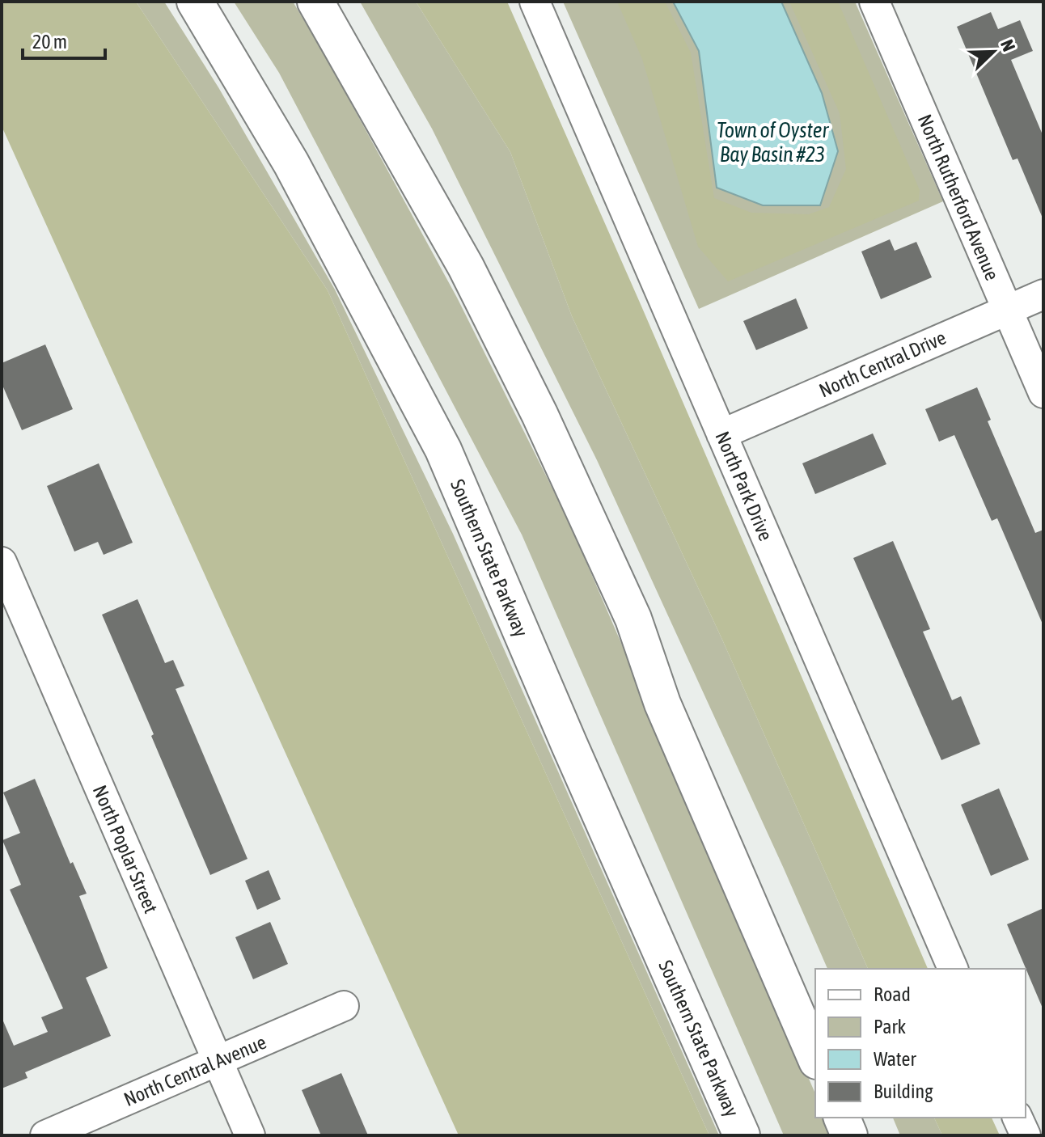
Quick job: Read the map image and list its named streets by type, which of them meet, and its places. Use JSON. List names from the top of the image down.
{
  "streets": {
    "highway": ["Southern State Parkway"],
    "street": [
      "North Rutherford Avenue",
      "North Central Drive",
      "North Park Drive",
      "North Poplar Street",
      "North Central Avenue"
    ]
  },
  "crossings": [
    ["North Rutherford Avenue", "North Central Drive"],
    ["North Central Drive", "North Park Drive"],
    ["North Poplar Street", "North Central Avenue"]
  ],
  "water": ["Town of Oyster Bay Basin #23"],
  "legend": [
    "Road",
    "Park",
    "Water",
    "Building"
  ],
  "scale_bar": "20 m",
  "north": "top right"
}
